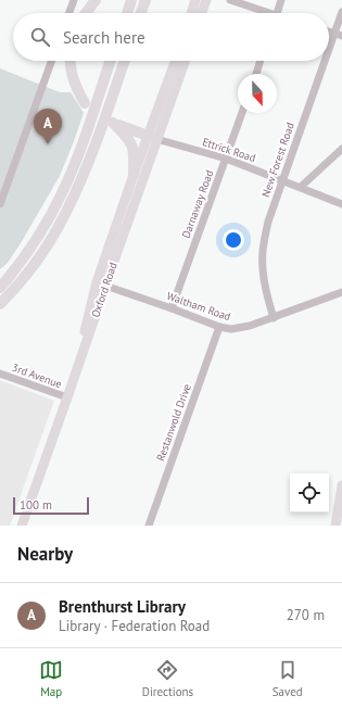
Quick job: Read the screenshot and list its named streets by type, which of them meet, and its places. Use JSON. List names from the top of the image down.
{
  "streets": {
    "main road": ["Oxford Road"],
    "street": [
      "Ettrick Road",
      "New Forest Road",
      "Darnaway Road",
      "Waltham Road",
      "3rd Avenue",
      "Restanwold Drive"
    ]
  },
  "crossings": [
    ["Ettrick Road", "New Forest Road"],
    ["Ettrick Road", "Darnaway Road"],
    ["Ettrick Road", "Oxford Road"],
    ["New Forest Road", "Waltham Road"],
    ["Darnaway Road", "Waltham Road"],
    ["Oxford Road", "Waltham Road"],
    ["Oxford Road", "3rd Avenue"],
    ["Waltham Road", "Restanwold Drive"]
  ],
  "scale_bar": "100 m",
  "north": "bottom",
  "page": {
    "search": "Search here",
    "pins": "A",
    "scale": "100 m",
    "heading": "Nearby",
    "list": [
      {
        "mark": "A",
        "name": "Brenthurst Library",
        "note": "Library · Federation Road",
        "value": "270 m"
      }
    ],
    "nav": ["Map", "Directions", "Saved"]
  }
}
